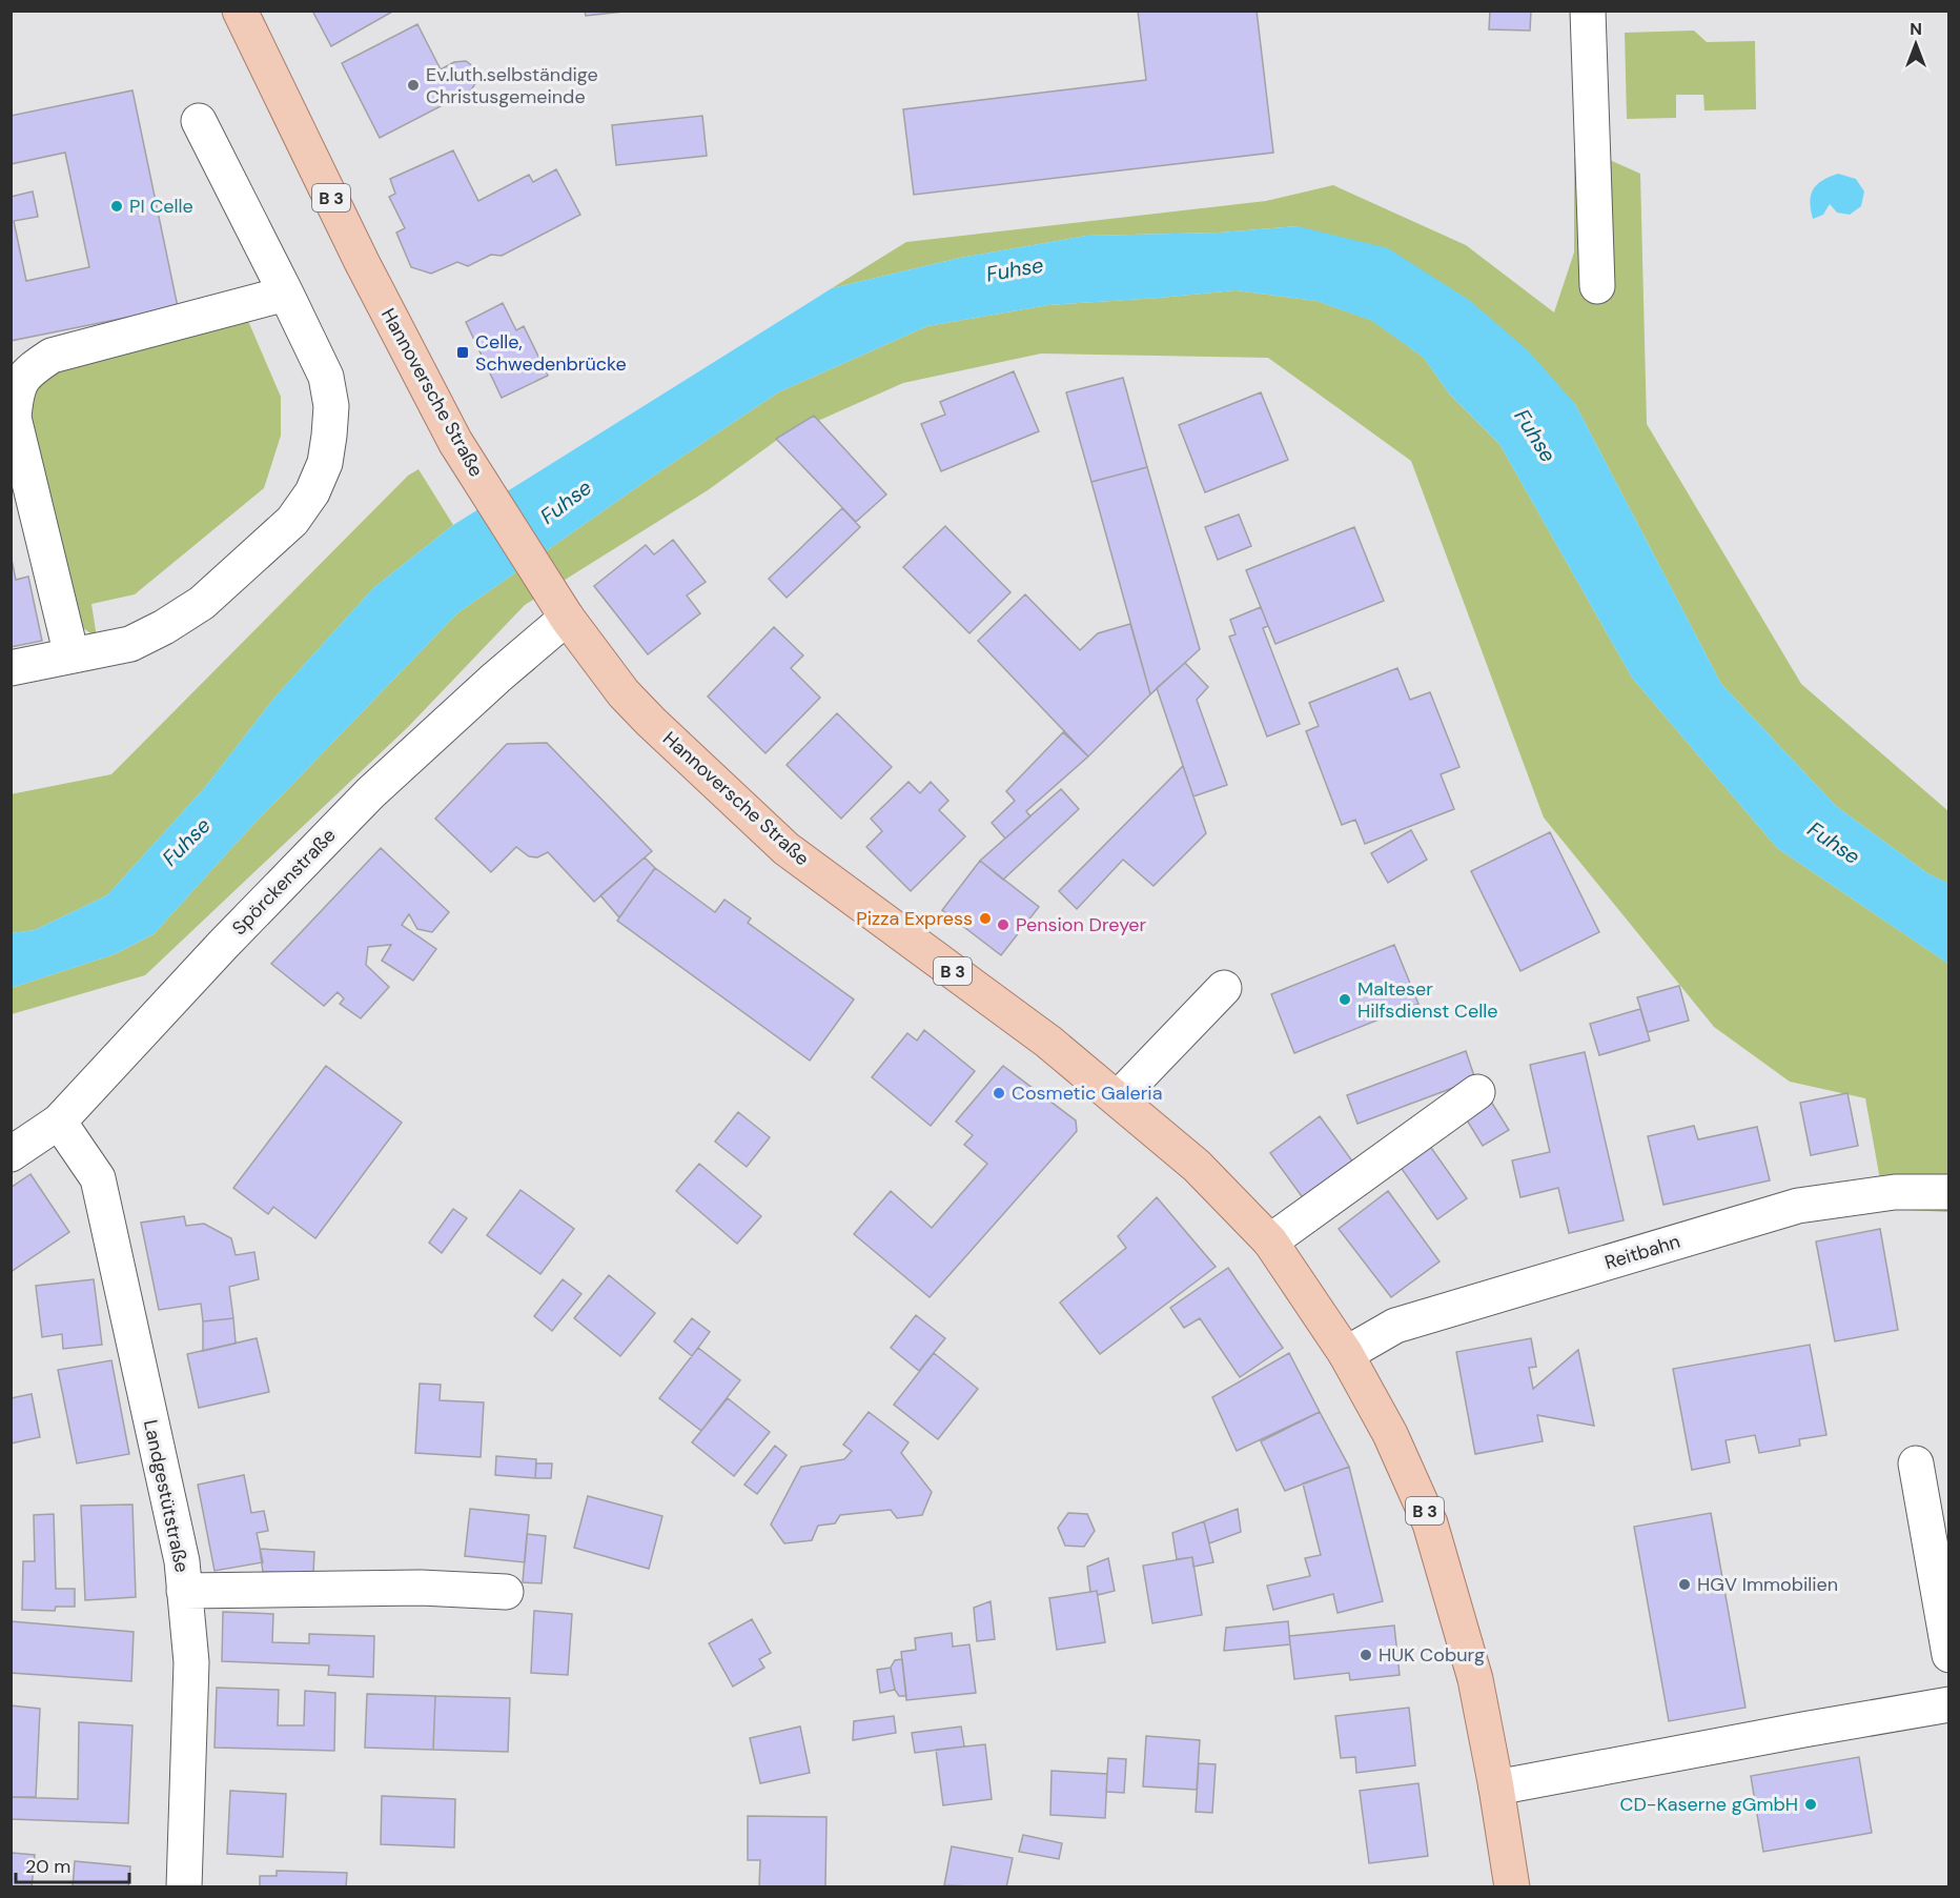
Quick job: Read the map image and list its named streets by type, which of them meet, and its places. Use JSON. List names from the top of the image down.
{
  "streets": {
    "main road": ["B 3", "Hannoversche Straße"],
    "street": ["Spörckenstraße", "Reitbahn", "Landgestütstraße"]
  },
  "crossings": [
    ["Hannoversche Straße", "Spörckenstraße"],
    ["Hannoversche Straße", "Reitbahn"],
    ["Spörckenstraße", "Landgestütstraße"]
  ],
  "water": ["Fuhse"],
  "places": {
    "other": [
      "Ev.luth.selbständige Christusgemeinde",
      "PI Celle",
      "Pizza Express",
      "Pension Dreyer",
      "Malteser Hilfsdienst Celle",
      "Cosmetic Galeria",
      "HGV Immobilien",
      "HUK Coburg",
      "CD-Kaserne gGmbH"
    ],
    "transit": ["Celle, Schwedenbrücke"]
  },
  "scale_bar": "20 m",
  "north": "top"
}
